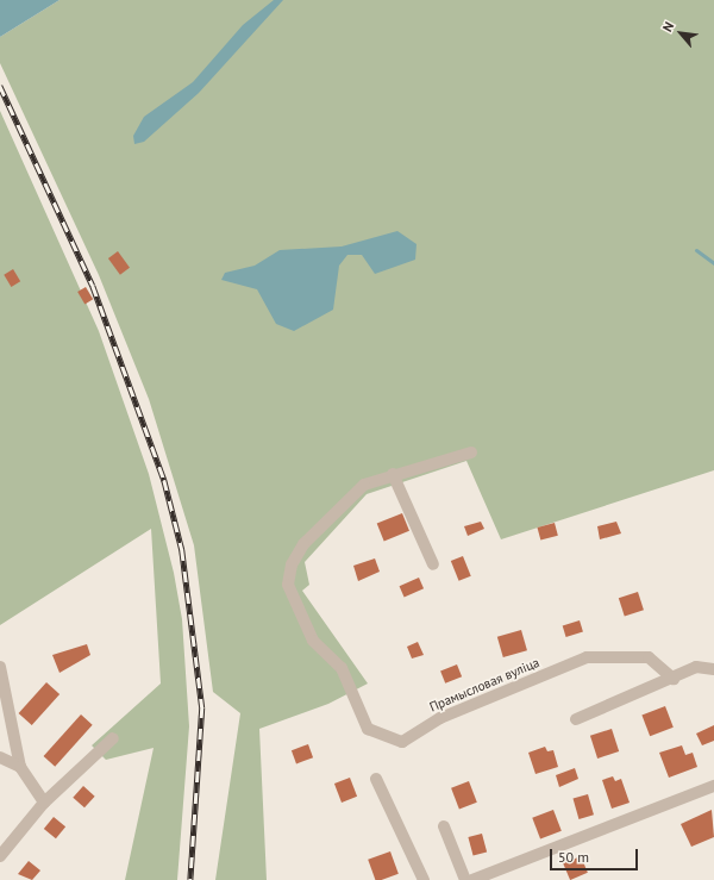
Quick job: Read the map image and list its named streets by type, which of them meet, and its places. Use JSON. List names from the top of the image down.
{
  "streets": {
    "street": ["Прамысловая вуліца"]
  },
  "scale_bar": "50 m",
  "north": "top left"
}
